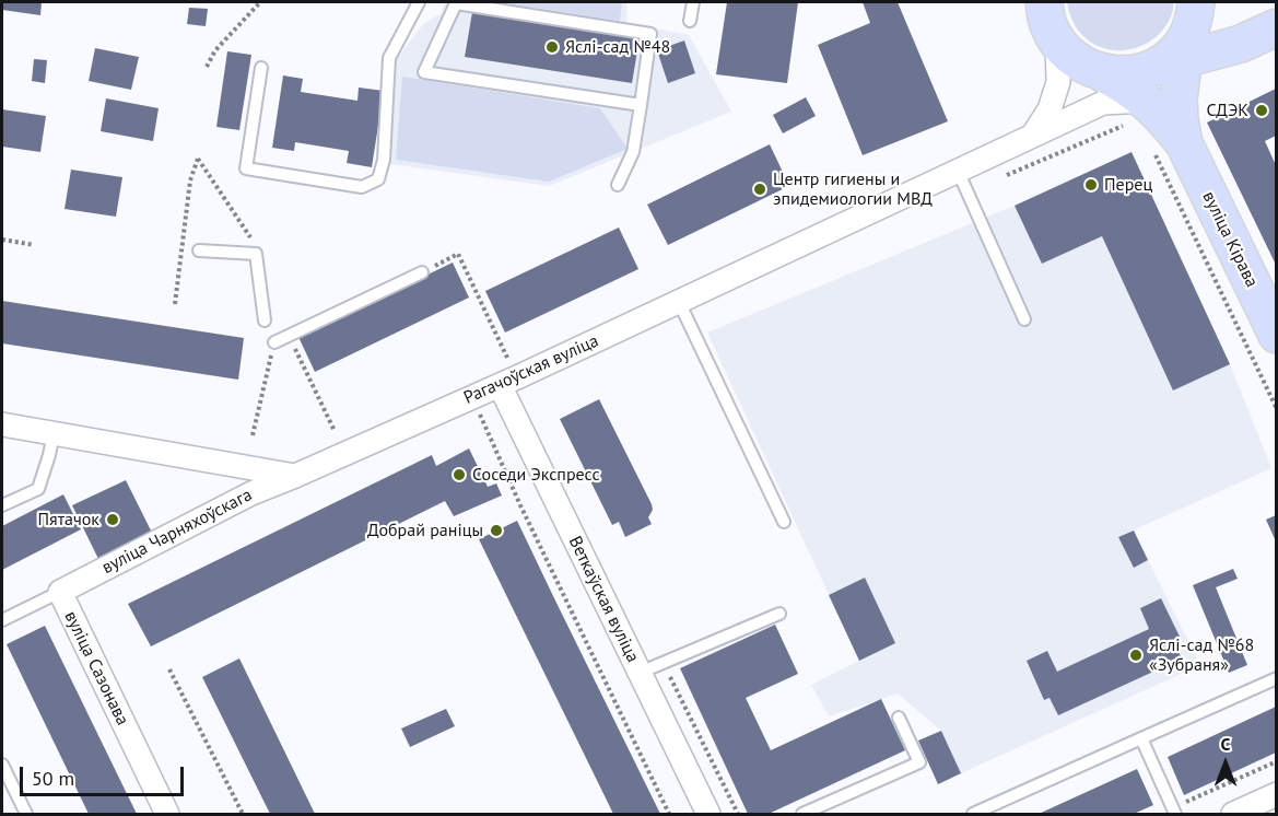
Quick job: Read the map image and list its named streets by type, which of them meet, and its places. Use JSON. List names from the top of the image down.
{
  "streets": {
    "main road": ["вуліца Кірава"],
    "street": [
      "Рагачоўская вуліца",
      "вуліца Чарняхоўскага",
      "Веткаўская вуліца",
      "вуліца Сазонава"
    ]
  },
  "crossings": [
    ["Рагачоўская вуліца", "вуліца Чарняхоўскага"],
    ["Рагачоўская вуліца", "Веткаўская вуліца"],
    ["вуліца Чарняхоўскага", "вуліца Сазонава"]
  ],
  "places": [
    "Яслі-сад №48",
    "СДЭК",
    "Перец",
    "Центр гигиены и эпидемиологии МВД",
    "Соседи Экспресс",
    "Пятачок",
    "Добрай раніцы",
    "Яслі-сад №68 «Зубраня»"
  ],
  "scale_bar": "50 m",
  "north": "top"
}
